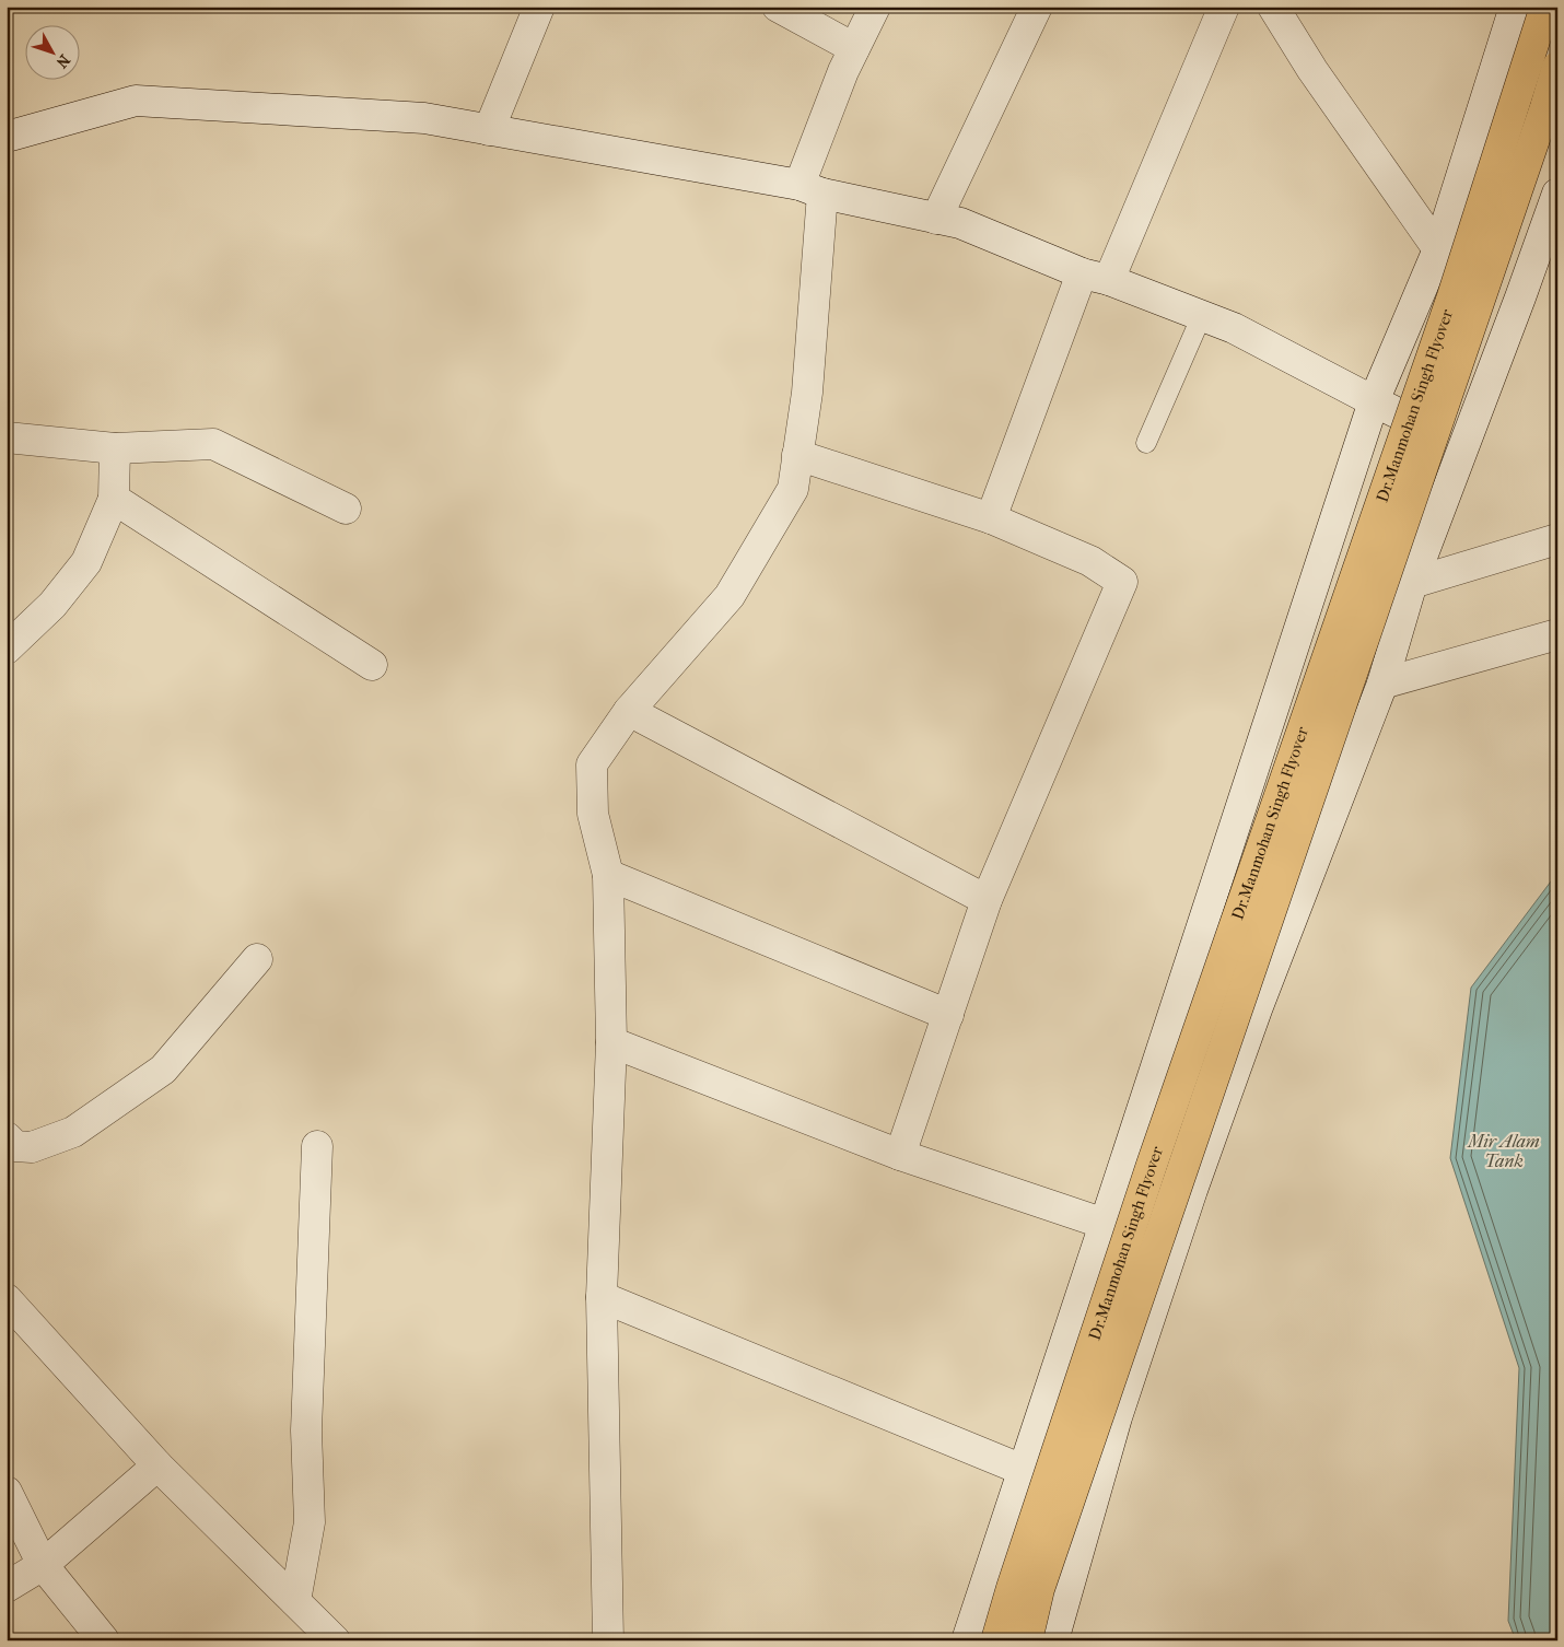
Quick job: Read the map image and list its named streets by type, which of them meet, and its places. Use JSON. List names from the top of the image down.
{
  "streets": {
    "highway": ["Dr.Manmohan Singh Flyover"]
  },
  "water": ["Mir Alam Tank"],
  "north": "bottom right"
}
